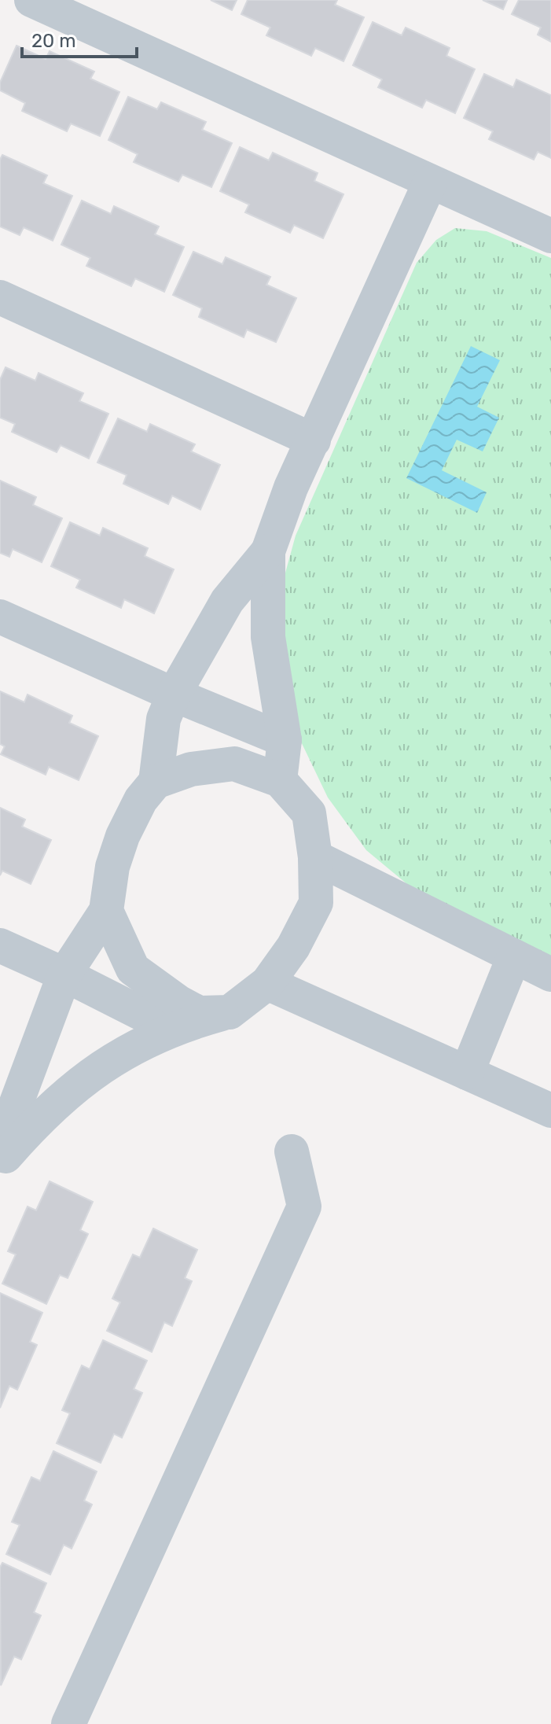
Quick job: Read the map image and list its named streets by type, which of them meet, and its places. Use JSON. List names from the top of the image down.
{
  "scale_bar": "20 m"
}
